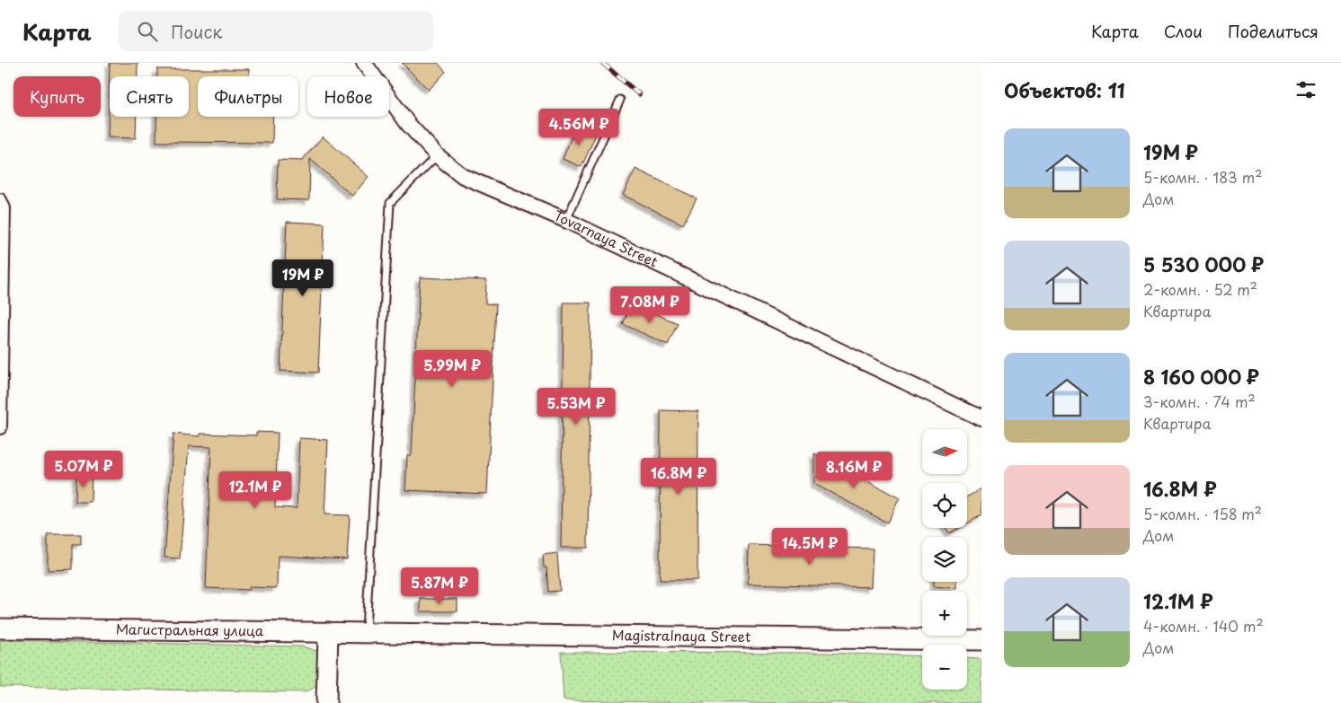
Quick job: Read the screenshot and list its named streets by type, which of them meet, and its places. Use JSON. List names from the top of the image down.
{
  "streets": {
    "main road": ["Магистральная улица"],
    "street": ["Tovarnaya Street"]
  },
  "north": "right",
  "page": {
    "header": "Карта",
    "search": "Поиск",
    "nav": ["Карта", "Слои", "Поделиться"],
    "heading": "Объектов: 11",
    "chip": [
      "Купить",
      "Снять",
      "Фильтры",
      "Новое"
    ],
    "price": [
      "4.56M ₽",
      "19M ₽",
      "7.08M ₽",
      "5.99M ₽",
      "5.53M ₽",
      "5.07M ₽",
      "8.16M ₽",
      "16.8M ₽",
      "12.1M ₽",
      "14.5M ₽",
      "5.87M ₽"
    ],
    "list": [
      {
        "name": "19M ₽",
        "note": "5-комн. · 183 m² · Дом"
      },
      {
        "name": "5 530 000 ₽",
        "note": "2-комн. · 52 m² · Квартира"
      },
      {
        "name": "8 160 000 ₽",
        "note": "3-комн. · 74 m² · Квартира"
      },
      {
        "name": "16.8M ₽",
        "note": "5-комн. · 158 m² · Дом"
      },
      {
        "name": "12.1M ₽",
        "note": "4-комн. · 140 m² · Дом"
      }
    ],
    "map_buttons": ["+", "−"]
  }
}
